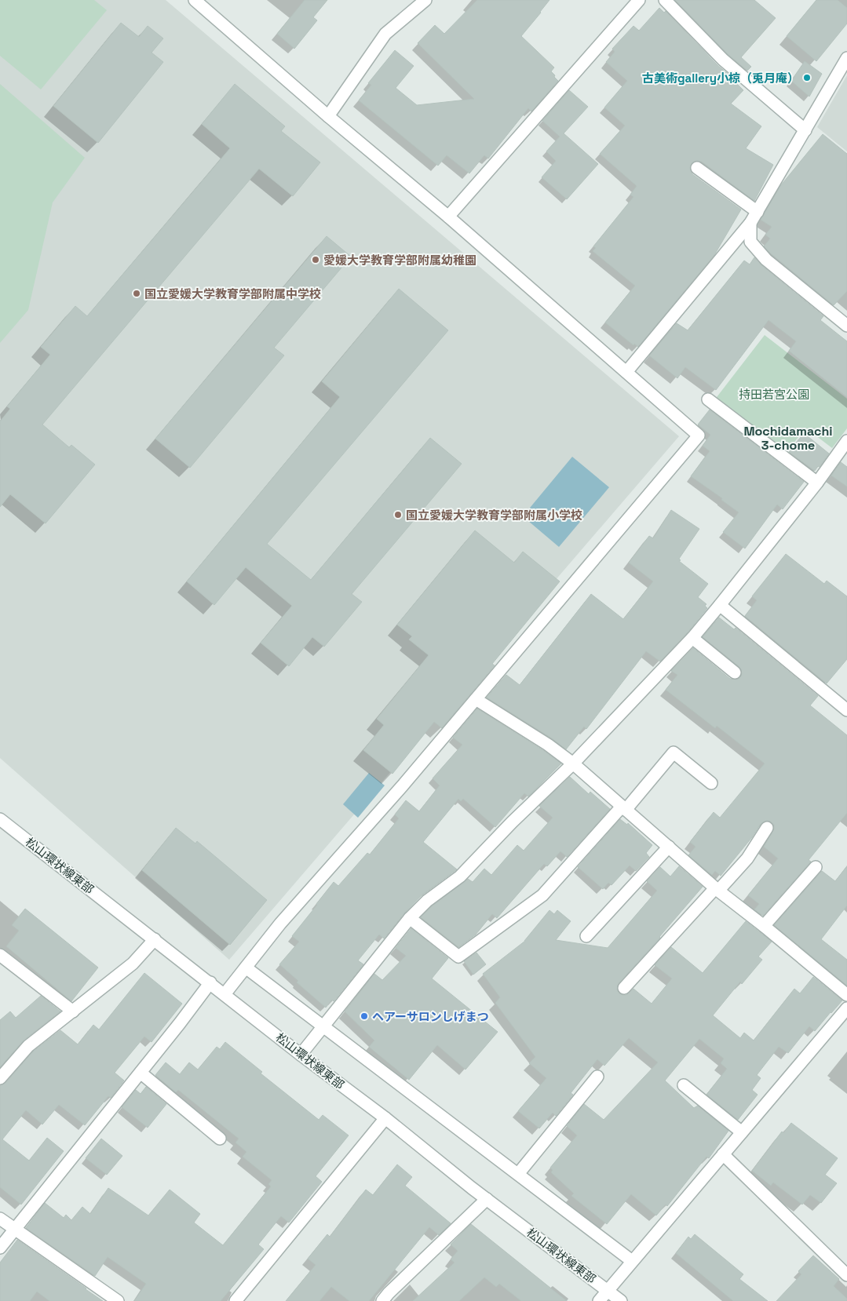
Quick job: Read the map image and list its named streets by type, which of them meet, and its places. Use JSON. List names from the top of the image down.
{
  "streets": {
    "street": ["松山環状線東部"]
  },
  "districts": ["Mochidamachi 3-chome"],
  "parks": ["持田若宮公園"],
  "places": [
    "古美術gallery小椋（兎月庵）",
    "愛媛大学教育学部附属幼稚園",
    "国立愛媛大学教育学部附属中学校",
    "国立愛媛大学教育学部附属小学校",
    "ヘアーサロンしげまつ"
  ]
}
